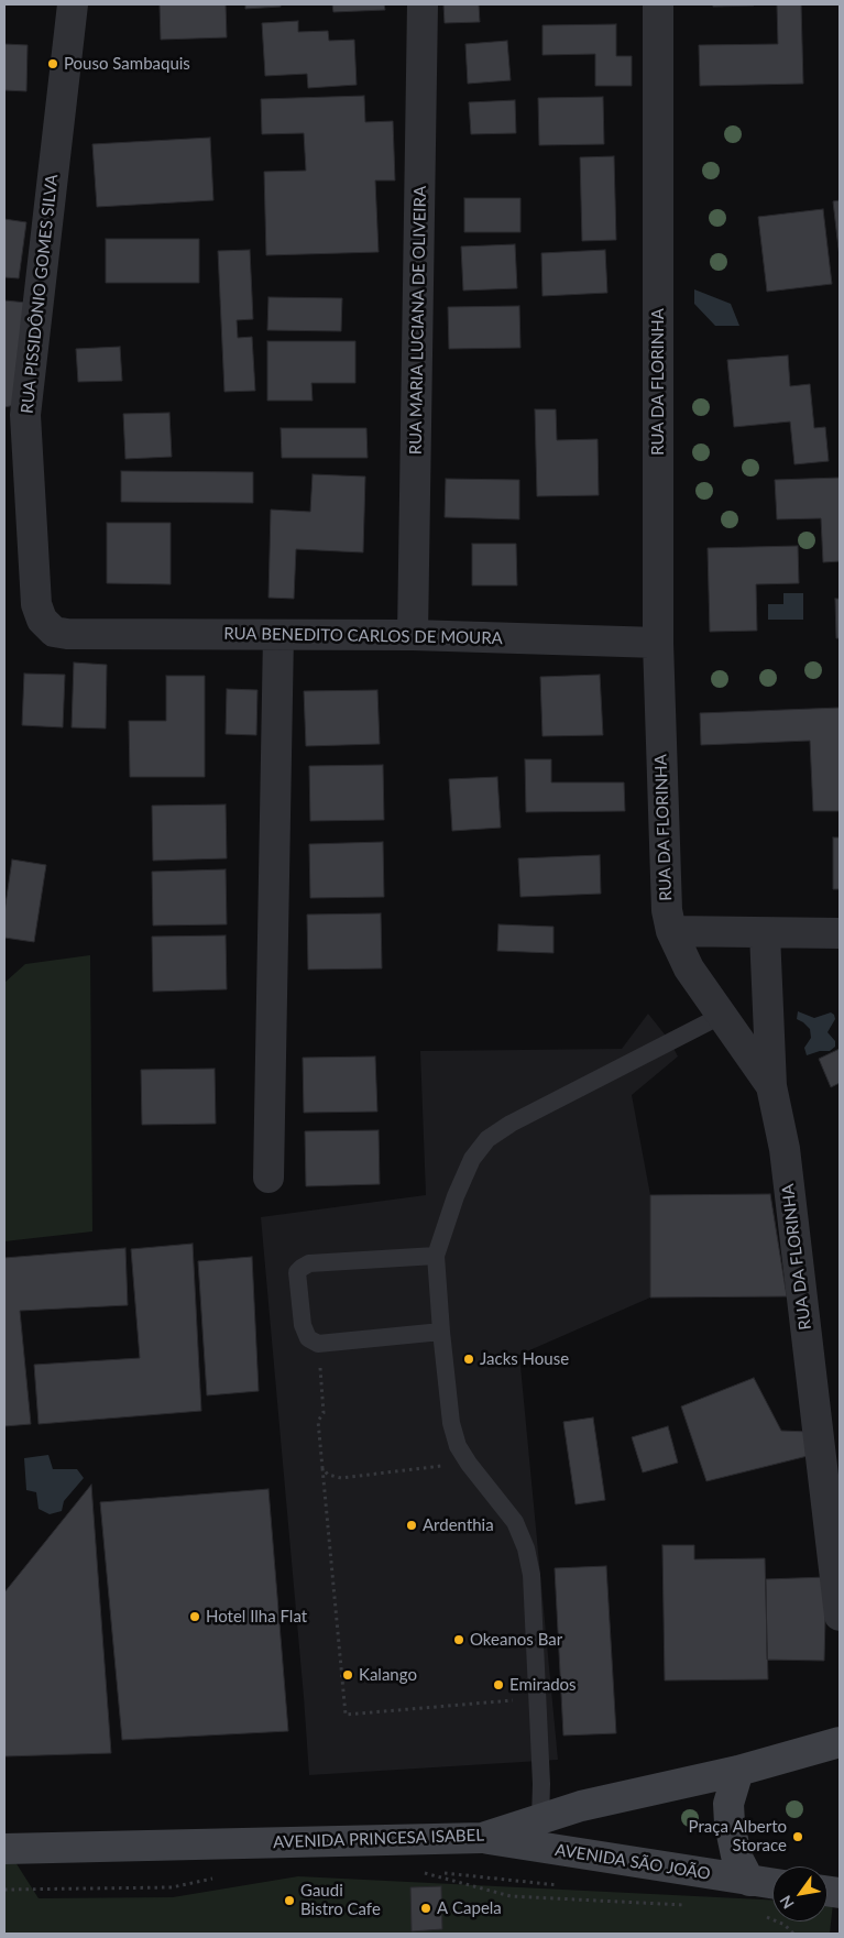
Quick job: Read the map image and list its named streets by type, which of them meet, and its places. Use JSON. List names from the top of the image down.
{
  "streets": {
    "main road": ["AVENIDA PRINCESA ISABEL", "AVENIDA SÃO JOÃO"],
    "street": [
      "RUA PISSIDÔNIO GOMES SILVA",
      "RUA MARIA LUCIANA DE OLIVEIRA",
      "RUA DA FLORINHA",
      "RUA BENEDITO CARLOS DE MOURA"
    ]
  },
  "crossings": [
    ["RUA PISSIDÔNIO GOMES SILVA", "RUA BENEDITO CARLOS DE MOURA"],
    ["RUA MARIA LUCIANA DE OLIVEIRA", "RUA BENEDITO CARLOS DE MOURA"],
    ["RUA DA FLORINHA", "RUA BENEDITO CARLOS DE MOURA"],
    ["AVENIDA PRINCESA ISABEL", "AVENIDA SÃO JOÃO"]
  ],
  "places": [
    "Pouso Sambaquis",
    "Jacks House",
    "Ardenthia",
    "Hotel Ilha Flat",
    "Okeanos Bar",
    "Kalango",
    "Emirados",
    "Praça Alberto Storace",
    "Gaudi Bistro Cafe",
    "A Capela"
  ],
  "north": "bottom left"
}
